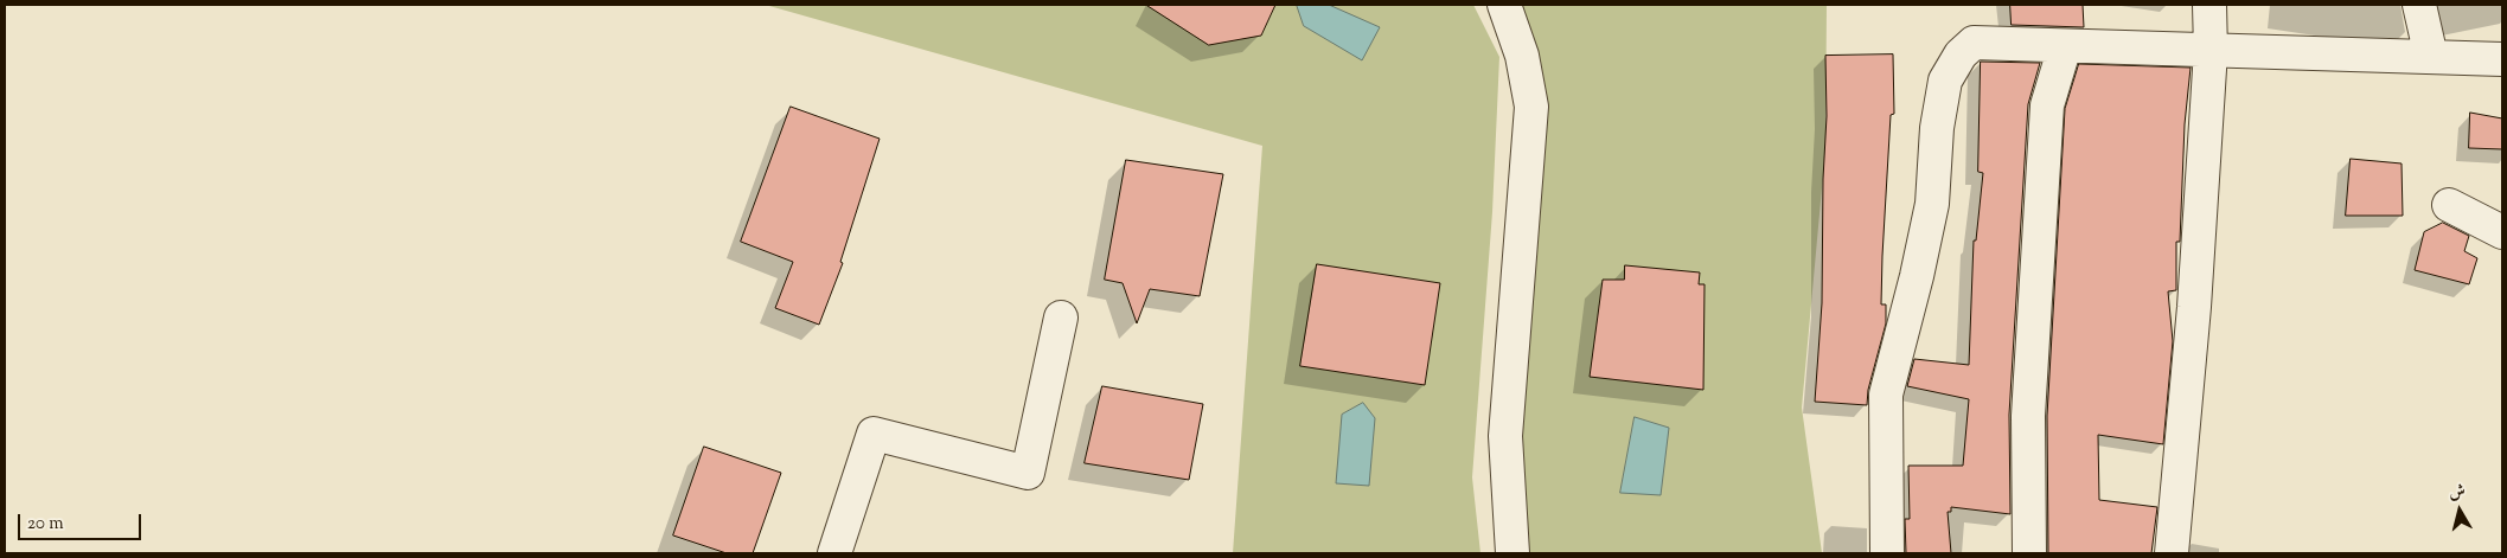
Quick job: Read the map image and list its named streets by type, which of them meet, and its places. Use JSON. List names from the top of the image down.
{
  "scale_bar": "20 m",
  "north": "top"
}
